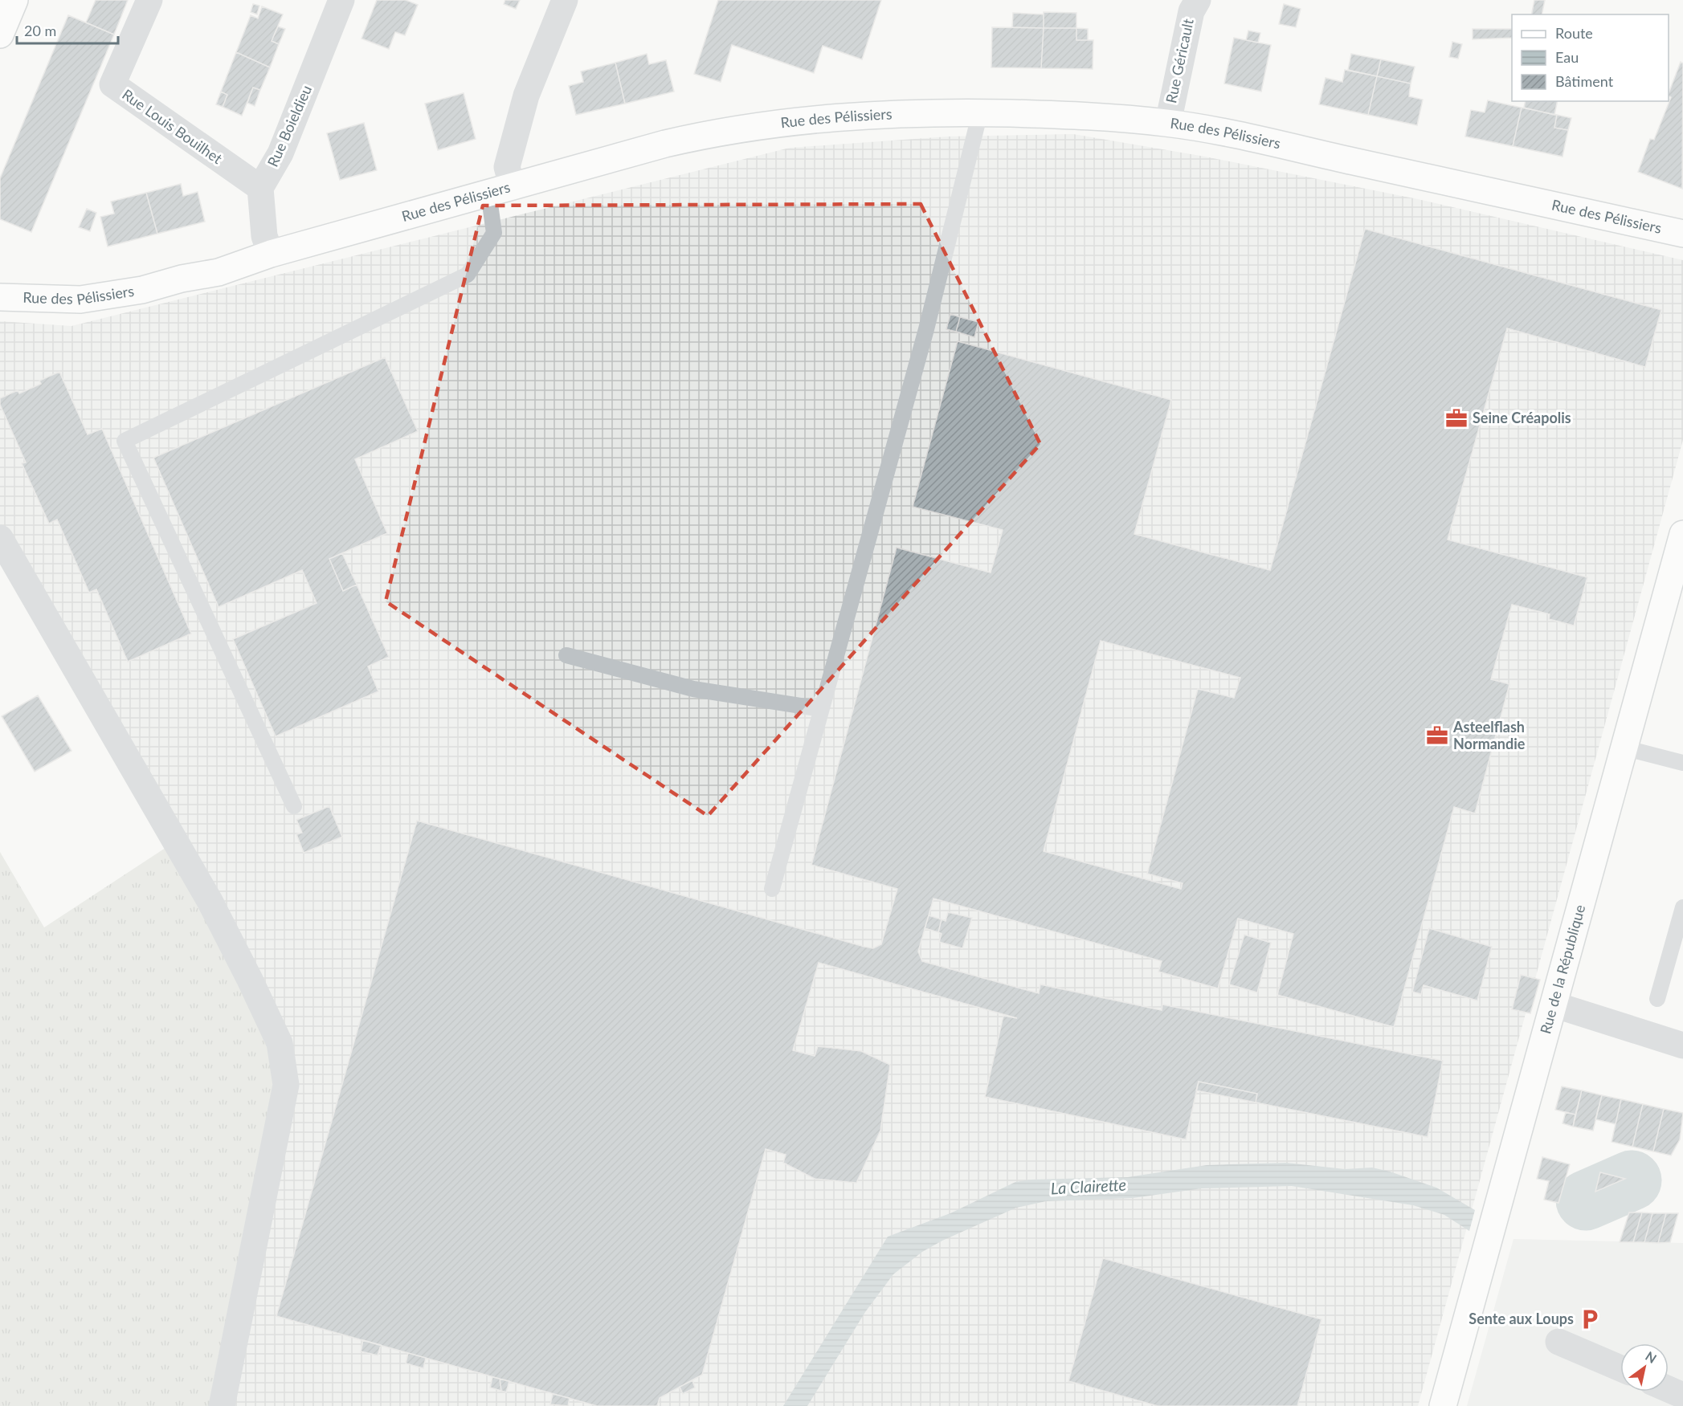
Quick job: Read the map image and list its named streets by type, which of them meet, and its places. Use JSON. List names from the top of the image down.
{
  "streets": {
    "street": [
      "Rue Géricault",
      "Rue des Pélissiers",
      "Rue Boieldieu",
      "Rue Louis Bouilhet",
      "Rue de la République"
    ]
  },
  "crossings": [
    ["Rue Géricault", "Rue des Pélissiers"],
    ["Rue Boieldieu", "Rue Louis Bouilhet"]
  ],
  "water": ["La Clairette"],
  "places": {
    "office": ["Seine Créapolis", "Asteelflash Normandie"],
    "parking": ["Sente aux Loups"]
  },
  "legend": ["Route", "Eau", "Bâtiment"],
  "scale_bar": "20 m",
  "north": "top right"
}
